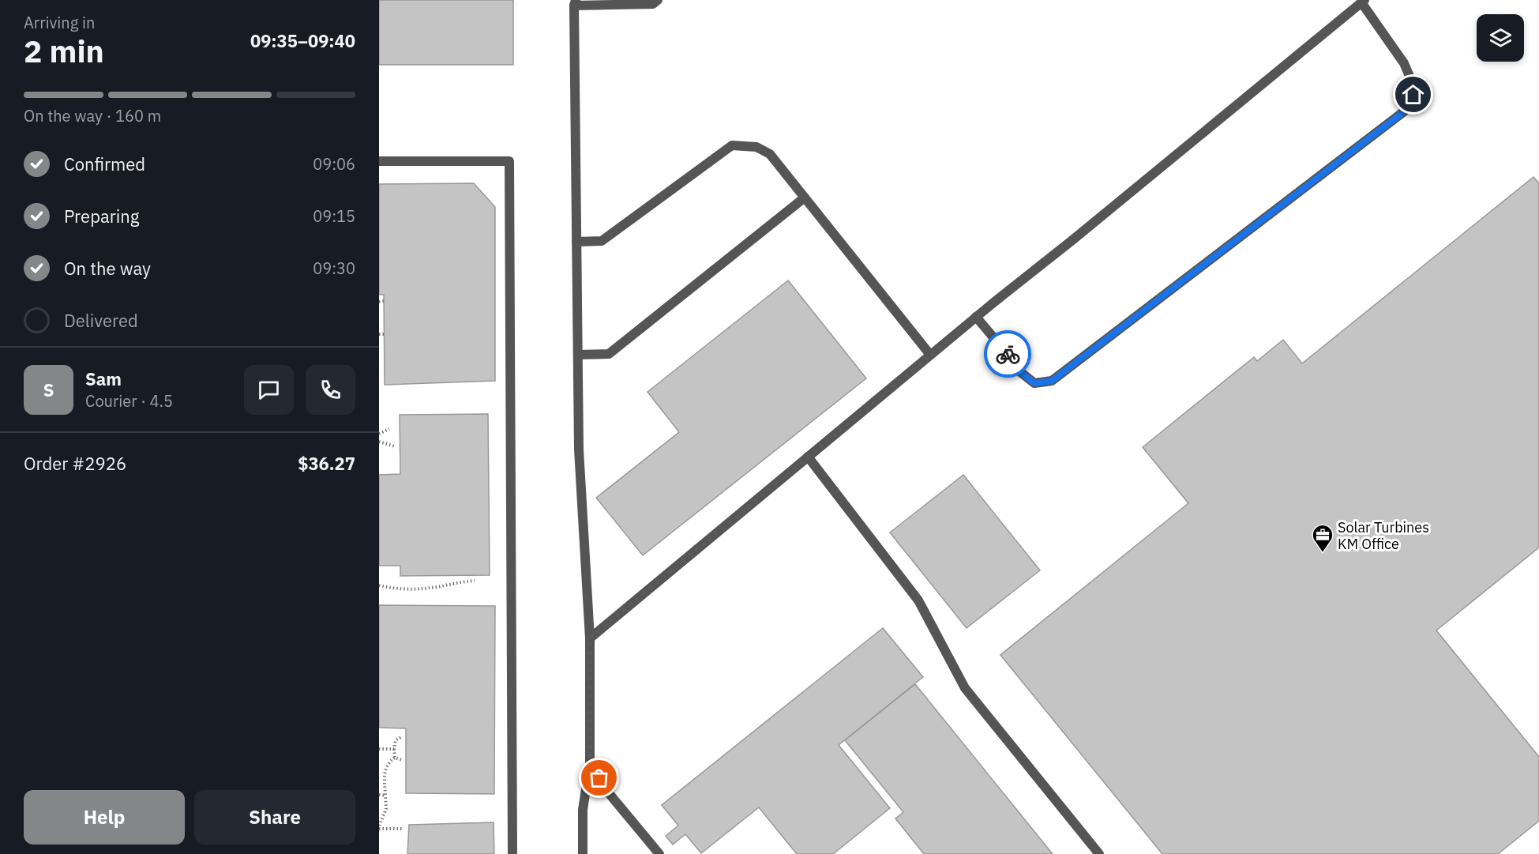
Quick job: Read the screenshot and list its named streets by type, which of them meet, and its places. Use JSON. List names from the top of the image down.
{
  "places": {
    "office": ["Solar Turbines KM Office"]
  },
  "page": {
    "heading": ["2 min", "Arriving in", "09:35–09:40"],
    "panel": [
      "Sam",
      "Courier · 4.5",
      "Order #2926",
      "$36.27"
    ],
    "bar": "On the way · 160 m",
    "list": [
      ["Confirmed", "09:06"],
      ["Preparing", "09:15"],
      ["On the way", "09:30"],
      "Delivered"
    ],
    "round": "S",
    "buttons": ["Help", "Share"]
  }
}
